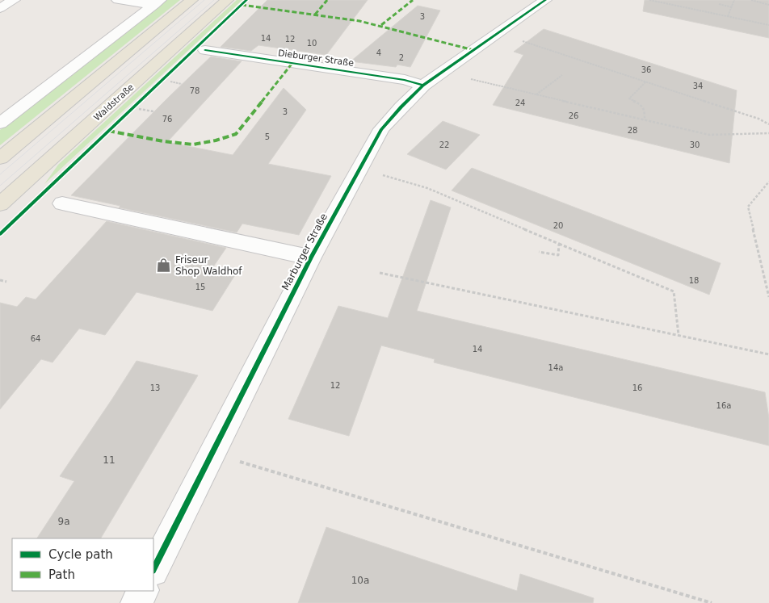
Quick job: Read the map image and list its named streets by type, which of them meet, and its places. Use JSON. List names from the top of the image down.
{
  "streets": {
    "main road": ["Waldstraße"],
    "street": ["Dieburger Straße", "Marburger Straße"]
  },
  "crossings": [
    ["Dieburger Straße", "Marburger Straße"]
  ],
  "places": {
    "shop": ["Friseur Shop Waldhof"]
  },
  "house_numbers": [
    "3",
    "14",
    "12",
    "10",
    "4",
    "2",
    "36",
    "34",
    "78",
    "24",
    "3",
    "26",
    "76",
    "28",
    "5",
    "22",
    "30",
    "20",
    "18",
    "15",
    "64",
    "14",
    "14a",
    "12",
    "13",
    "16",
    "16a",
    "11",
    "9a",
    "10a"
  ],
  "legend": ["Cycle path", "Path"]
}
